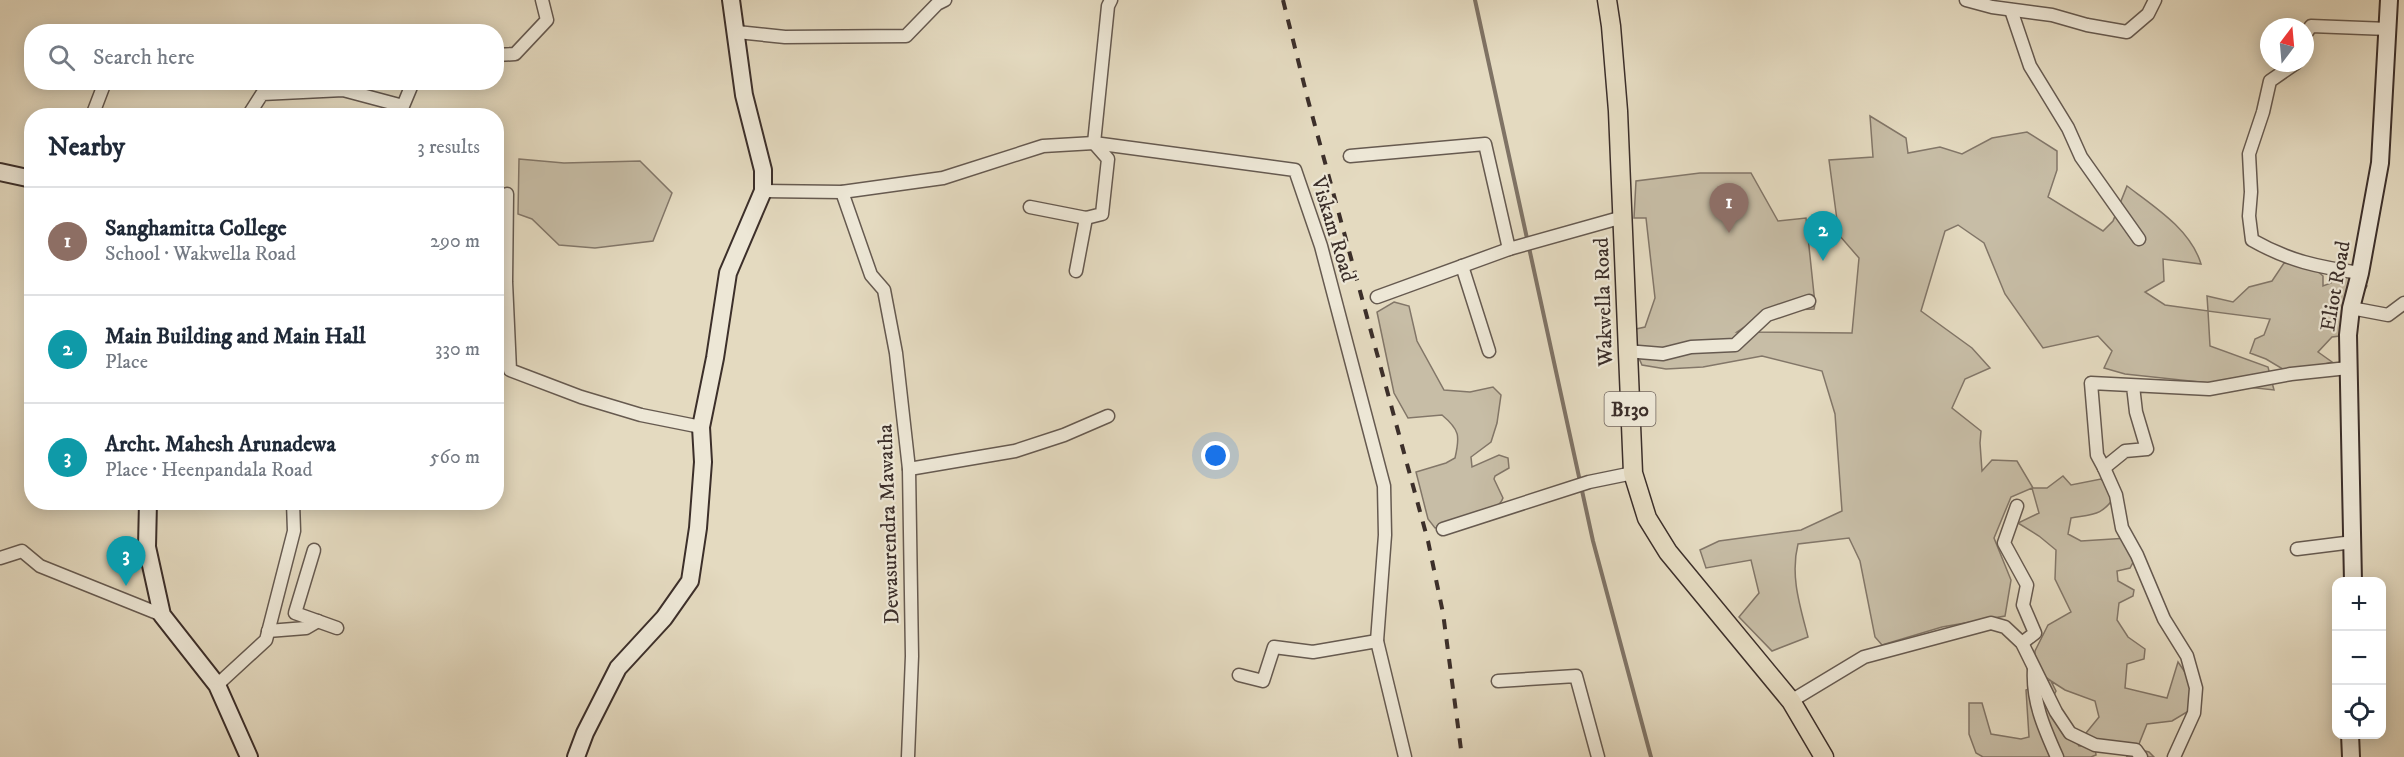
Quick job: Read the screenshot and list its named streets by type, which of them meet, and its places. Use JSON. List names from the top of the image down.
{
  "streets": {
    "main road": ["Wakwella Road", "B130"],
    "street": ["Viskam Road", "Eliot Road", "Dewasurendra Mawatha"]
  },
  "crossings": [
    ["Viskam Road", "Dewasurendra Mawatha"]
  ],
  "north": "top",
  "page": {
    "search": "Search here",
    "heading": ["Nearby", "3 results"],
    "pins": ["1", "2", "3"],
    "list": [
      {
        "mark": "1",
        "name": "Sanghamitta College",
        "note": "School · Wakwella Road",
        "value": "290 m"
      },
      {
        "mark": "2",
        "name": "Main Building and Main Hall",
        "note": "Place",
        "value": "330 m"
      },
      {
        "mark": "3",
        "name": "Archt. Mahesh Arunadewa",
        "note": "Place · Heenpandala Road",
        "value": "560 m"
      }
    ],
    "map_buttons": ["+", "−"]
  }
}
